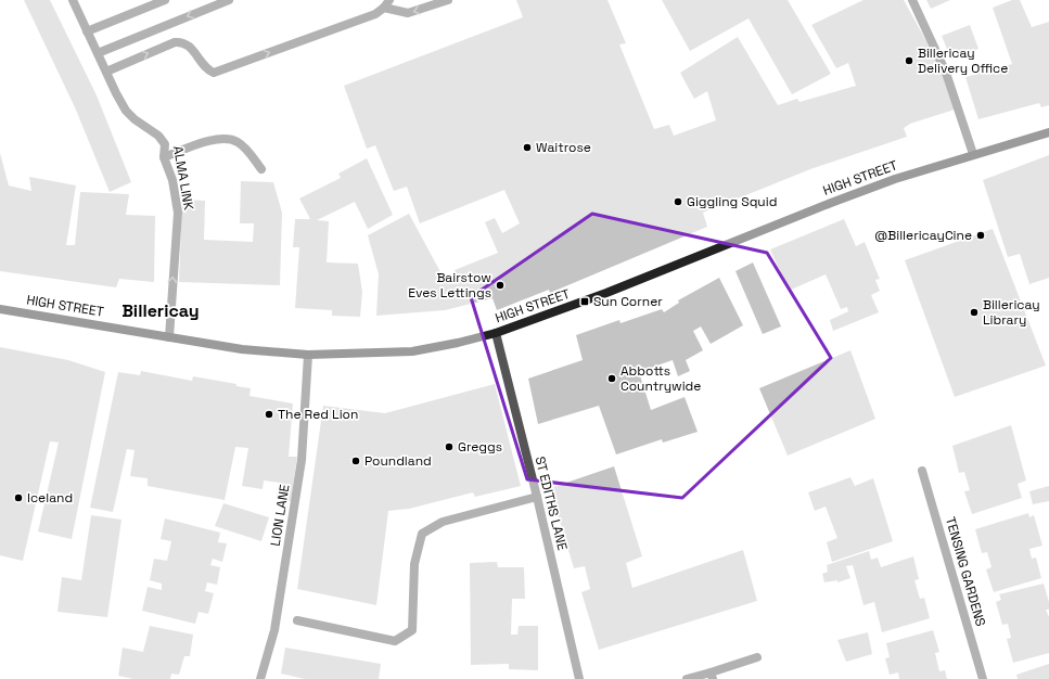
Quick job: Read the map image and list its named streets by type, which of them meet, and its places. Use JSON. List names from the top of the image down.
{
  "streets": {
    "main road": ["HIGH STREET"],
    "street": [
      "ALMA LINK",
      "ST EDITHS LANE",
      "LION LANE",
      "TENSING GARDENS"
    ]
  },
  "crossings": [
    ["ALMA LINK", "HIGH STREET"],
    ["HIGH STREET", "ST EDITHS LANE"],
    ["HIGH STREET", "LION LANE"]
  ],
  "one_way": ["ALMA LINK"],
  "districts": ["Billericay"],
  "places": {
    "other": [
      "Billericay Delivery Office",
      "Waitrose",
      "Giggling Squid",
      "@BillericayCine",
      "Bairstow Eves Lettings",
      "Billericay Library",
      "Abbotts Countrywide",
      "The Red Lion",
      "Greggs",
      "Poundland",
      "Iceland"
    ],
    "transit": ["Sun Corner"]
  }
}
